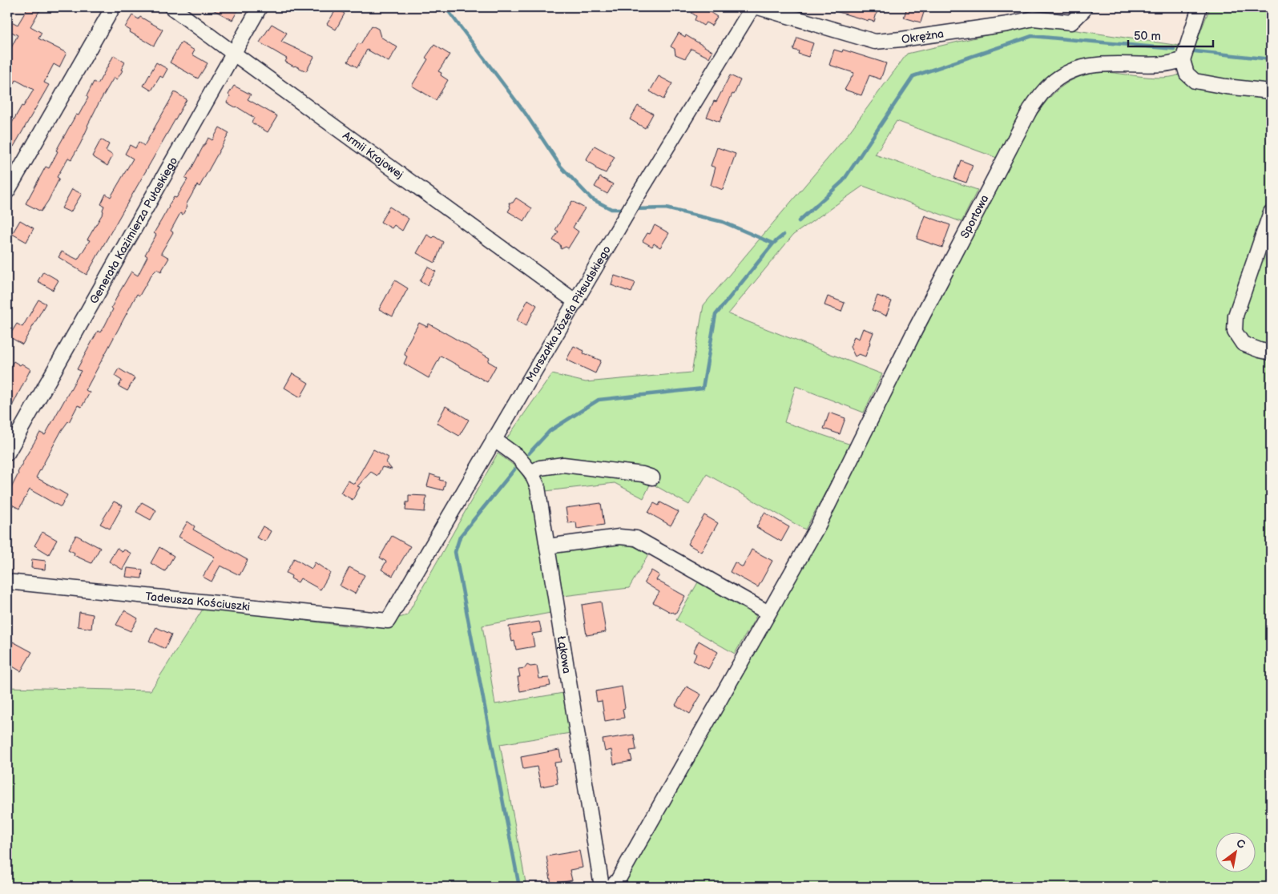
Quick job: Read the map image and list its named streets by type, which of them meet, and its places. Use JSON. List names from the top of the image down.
{
  "streets": {
    "street": [
      "Okrężna",
      "Armii Krajowej",
      "Sportowa",
      "Generała Kazimierza Pułaskiego",
      "Marszałka Józefa Piłsudskiego",
      "Tadeusza Kościuszki",
      "Łąkowa"
    ]
  },
  "crossings": [
    ["Armii Krajowej", "Generała Kazimierza Pułaskiego"],
    ["Armii Krajowej", "Marszałka Józefa Piłsudskiego"],
    ["Marszałka Józefa Piłsudskiego", "Tadeusza Kościuszki"],
    ["Marszałka Józefa Piłsudskiego", "Łąkowa"]
  ],
  "scale_bar": "50 m",
  "north": "top right"
}
